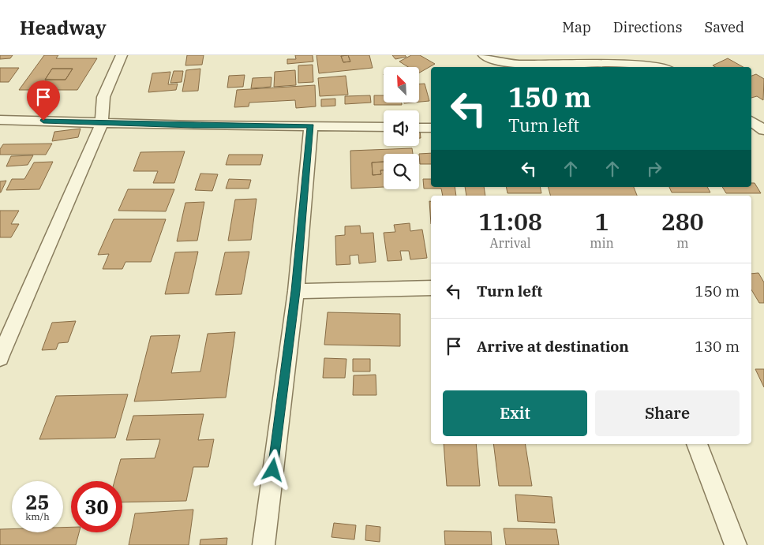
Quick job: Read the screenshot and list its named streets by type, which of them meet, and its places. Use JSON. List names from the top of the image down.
{
  "north": "top left",
  "page": {
    "header": "Headway",
    "nav": ["Map", "Directions", "Saved"],
    "turn": ["150 m", "Turn left"],
    "eta": [
      "11:08",
      "Arrival",
      "1",
      "min",
      "280",
      "m"
    ],
    "list": [
      {
        "name": "Turn left",
        "value": "150 m"
      },
      {
        "name": "Arrive at destination",
        "value": "130 m"
      }
    ],
    "buttons": ["Exit", "Share"],
    "speed": "25 km/h",
    "limit": "30"
  }
}
